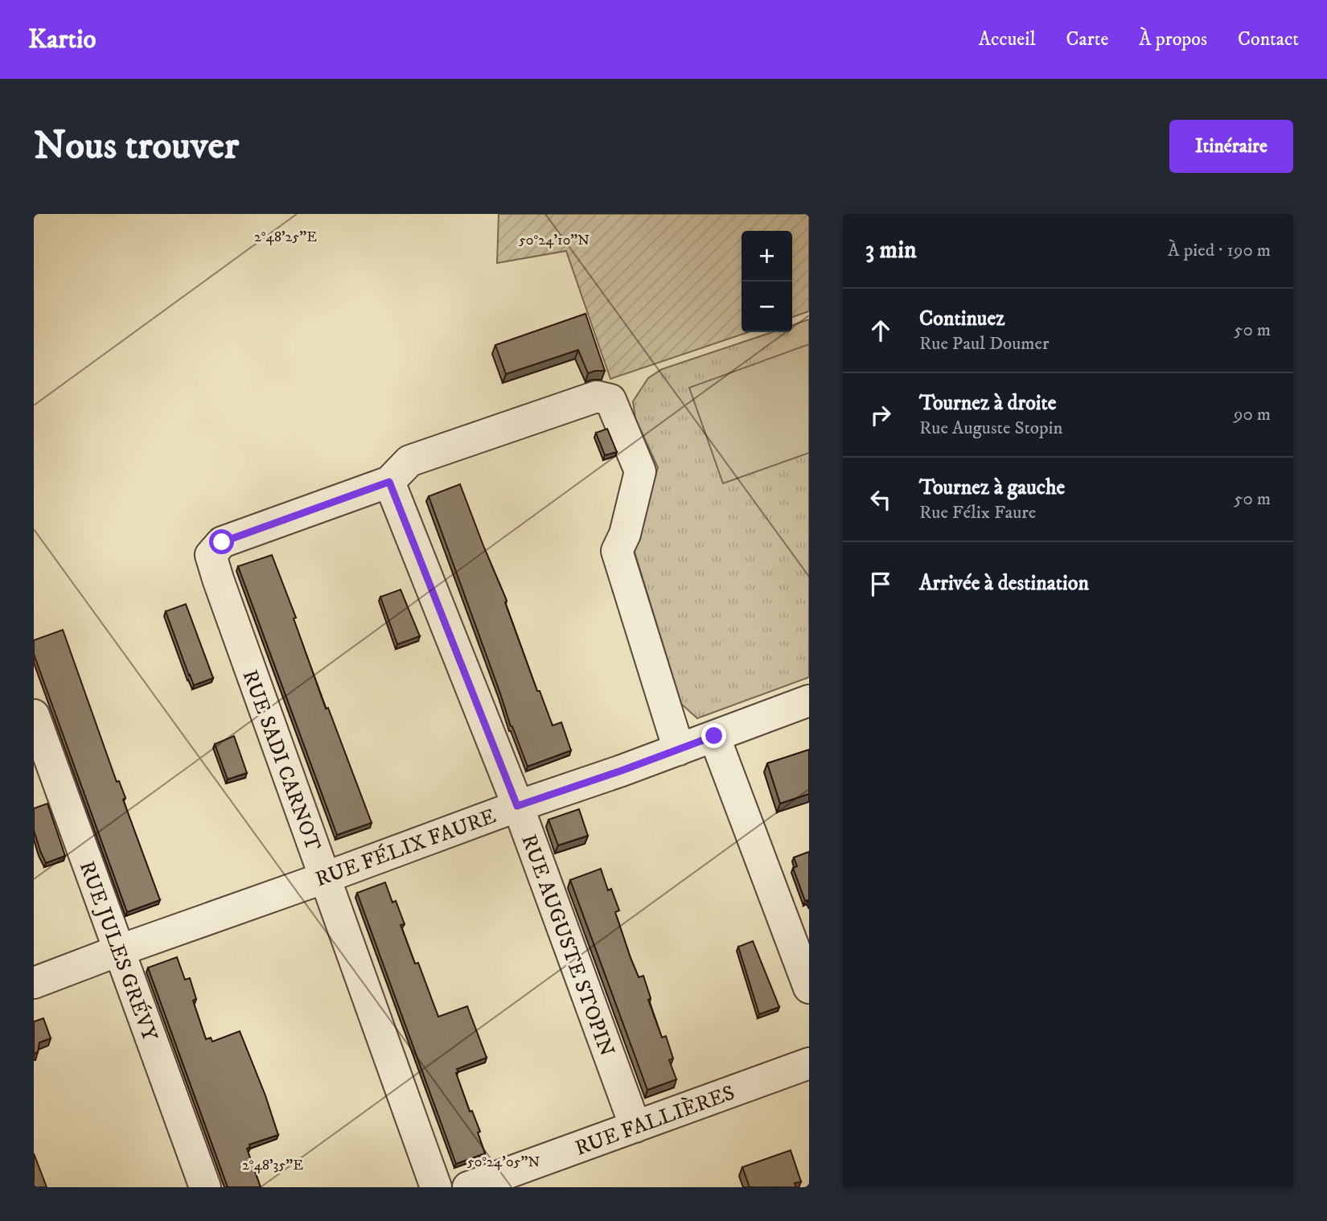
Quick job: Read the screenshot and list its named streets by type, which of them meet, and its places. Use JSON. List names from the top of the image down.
{
  "streets": {
    "street": [
      "RUE SADI CARNOT",
      "RUE FÉLIX FAURE",
      "RUE AUGUSTE STOPIN",
      "RUE JULES GRÉVY",
      "RUE FALLIÈRES"
    ]
  },
  "crossings": [
    ["RUE SADI CARNOT", "RUE FÉLIX FAURE"],
    ["RUE SADI CARNOT", "RUE AUGUSTE STOPIN"],
    ["RUE FÉLIX FAURE", "RUE AUGUSTE STOPIN"],
    ["RUE FÉLIX FAURE", "RUE JULES GRÉVY"],
    ["RUE AUGUSTE STOPIN", "RUE FALLIÈRES"]
  ],
  "page": {
    "header": "Kartio",
    "nav": [
      "Accueil",
      "Carte",
      "À propos",
      "Contact"
    ],
    "buttons": "Itinéraire",
    "title": "Nous trouver",
    "heading": ["3 min", "À pied · 190 m"],
    "map_buttons": ["+", "−"],
    "list": [
      ["Continuez", "Rue Paul Doumer", "50 m"],
      ["Tournez à droite", "Rue Auguste Stopin", "90 m"],
      ["Tournez à gauche", "Rue Félix Faure", "50 m"],
      "Arrivée à destination"
    ]
  },
  "coordinates": [
    "2°48'25\"E",
    "50°24'10\"N",
    "50°24'05\"N",
    "2°48'35\"E"
  ]
}
